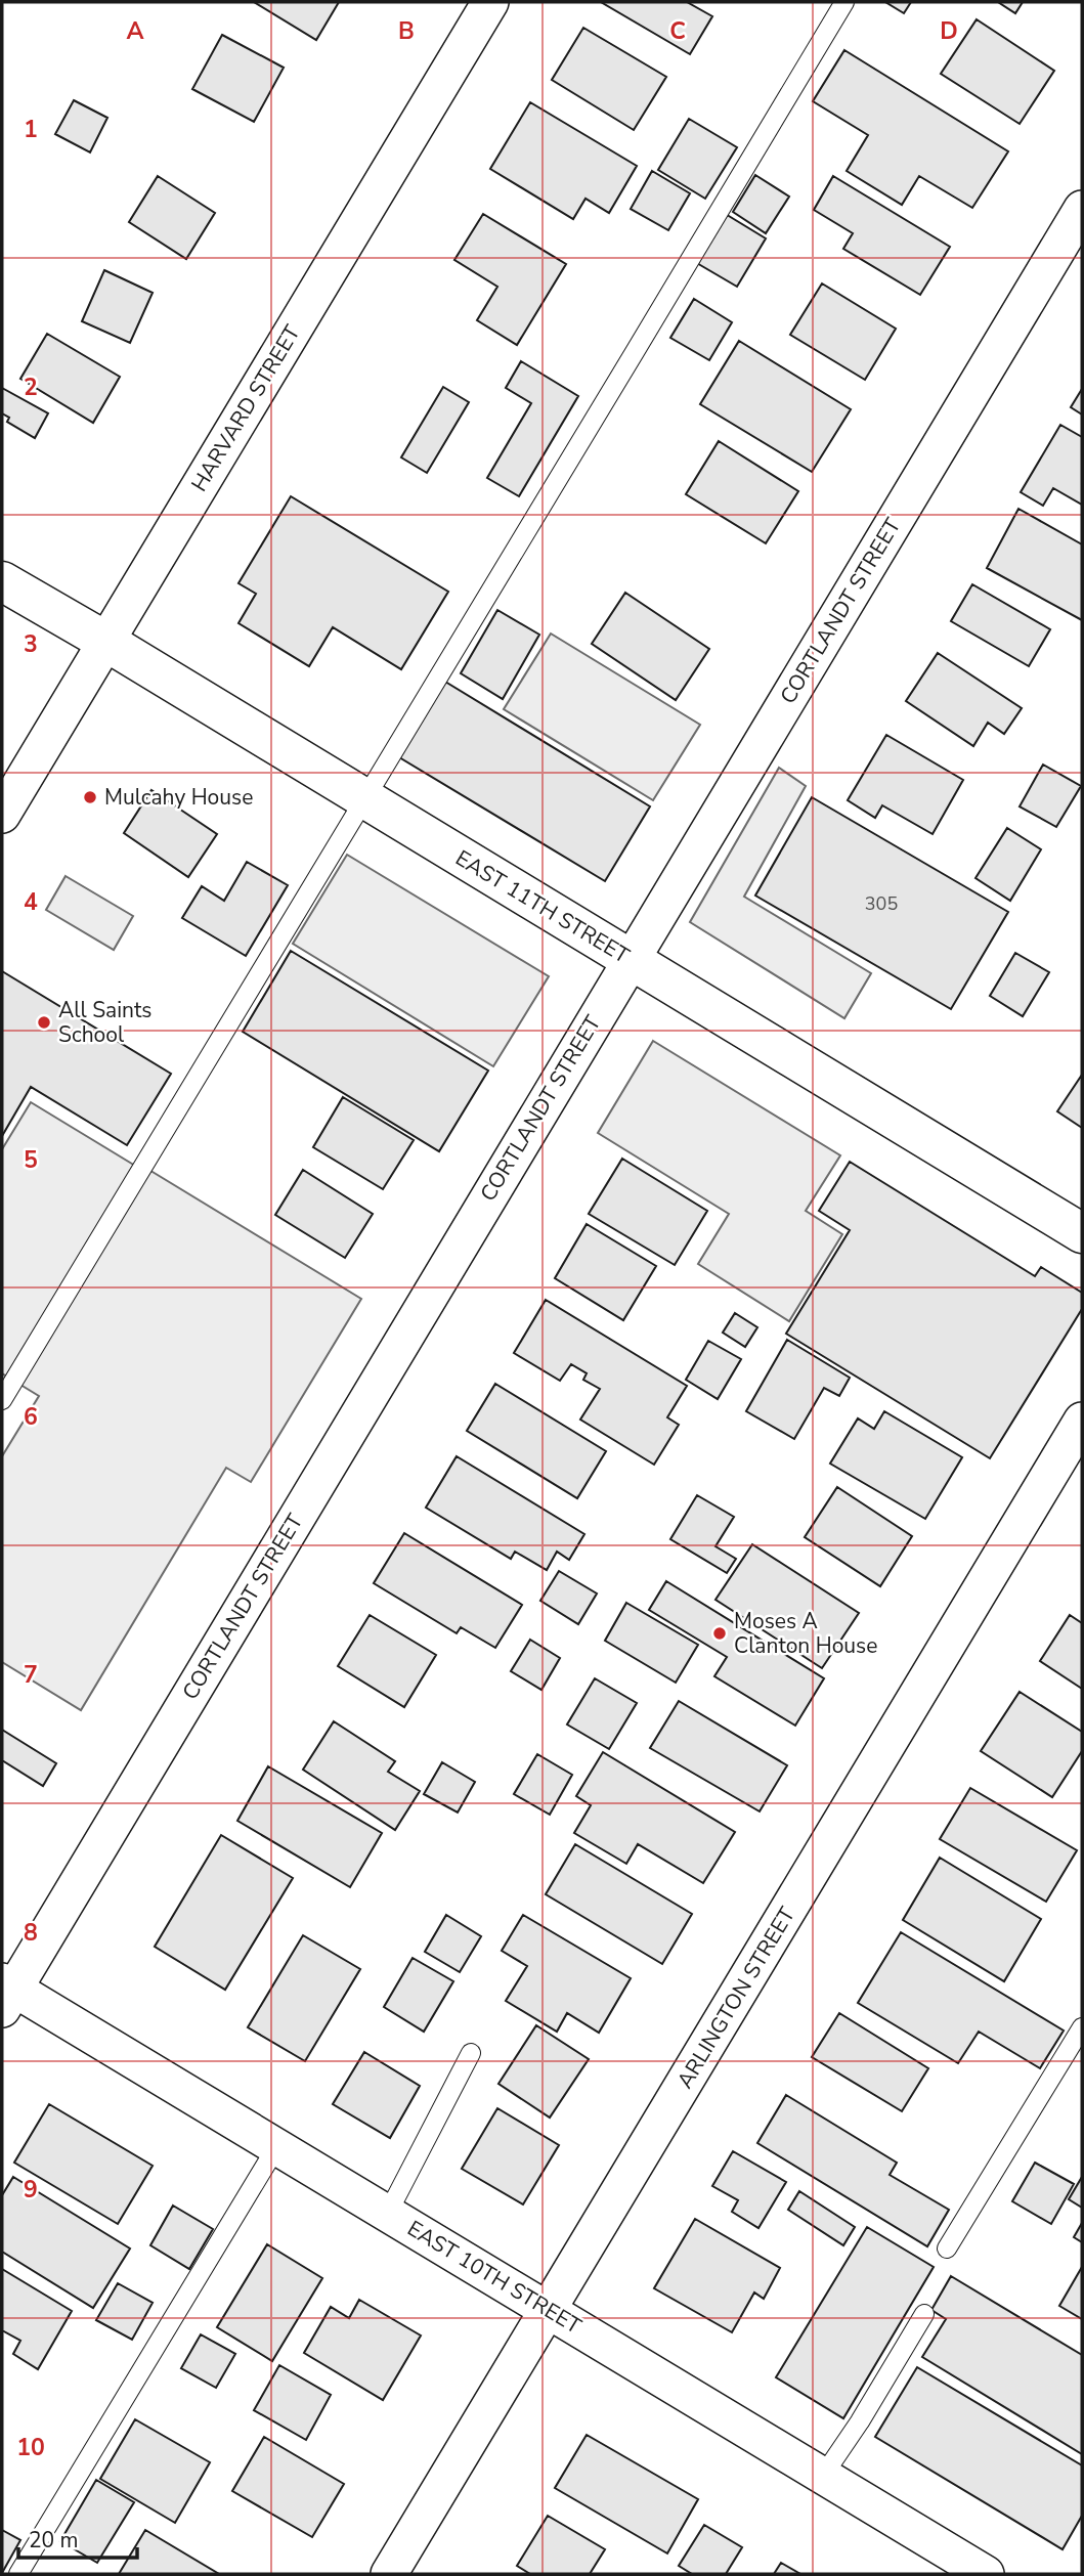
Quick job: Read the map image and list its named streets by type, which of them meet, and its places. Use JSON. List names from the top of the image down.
{
  "streets": {
    "main road": ["EAST 11TH STREET"],
    "street": [
      "HARVARD STREET",
      "CORTLANDT STREET",
      "ARLINGTON STREET",
      "EAST 10TH STREET"
    ]
  },
  "crossings": [
    ["HARVARD STREET", "EAST 11TH STREET"],
    ["CORTLANDT STREET", "EAST 11TH STREET"],
    ["CORTLANDT STREET", "EAST 10TH STREET"],
    ["ARLINGTON STREET", "EAST 10TH STREET"]
  ],
  "places": ["Mulcahy House", "All Saints School", "Moses A Clanton House"],
  "house_numbers": ["305"],
  "scale_bar": "20 m",
  "grid": {
    "columns": [
      "A",
      "B",
      "C",
      "D"
    ],
    "rows": [
      "1",
      "2",
      "3",
      "4",
      "5",
      "6",
      "7",
      "8",
      "9",
      "10"
    ]
  }
}
